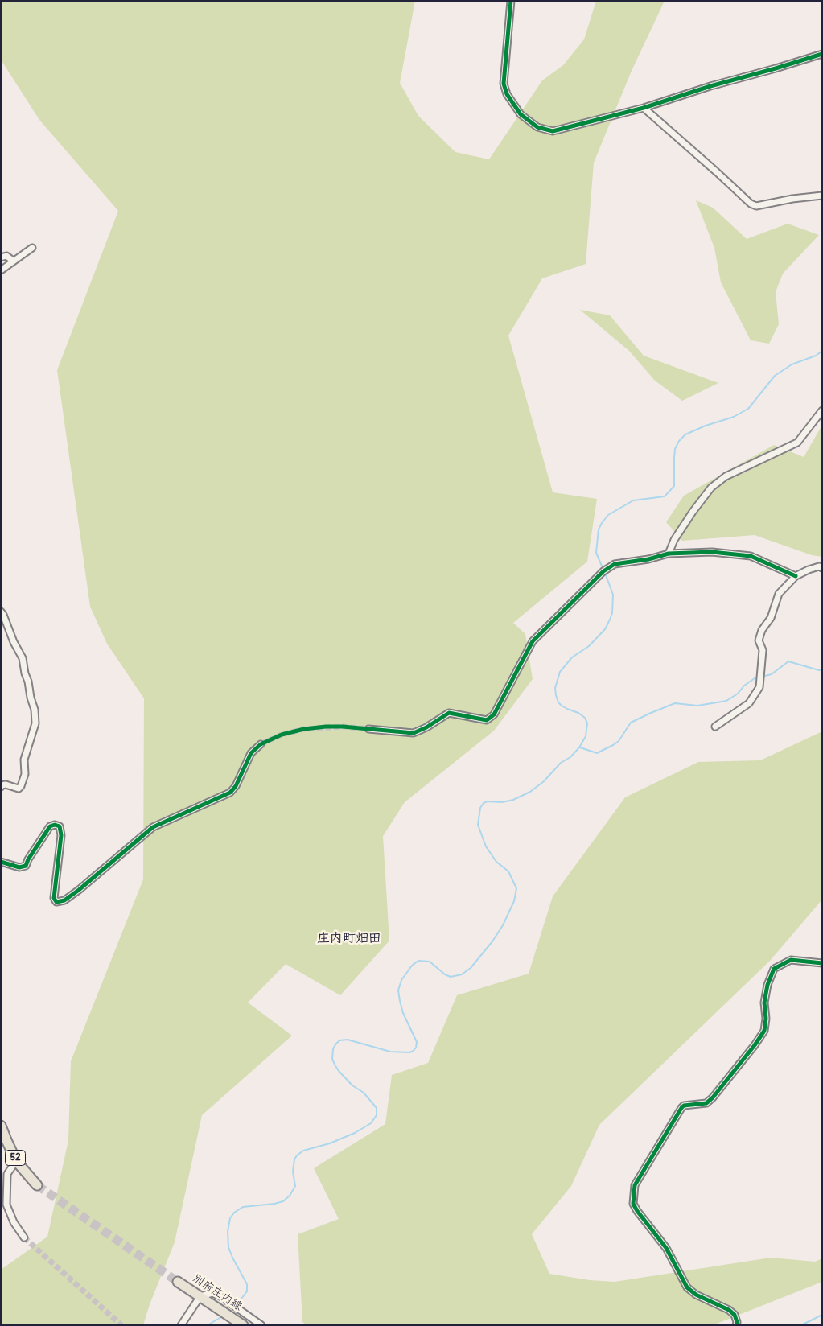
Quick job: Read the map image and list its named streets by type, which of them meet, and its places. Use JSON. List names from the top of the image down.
{
  "streets": {
    "main road": ["52", "別府庄内線"]
  },
  "districts": ["庄内町畑田"]
}
